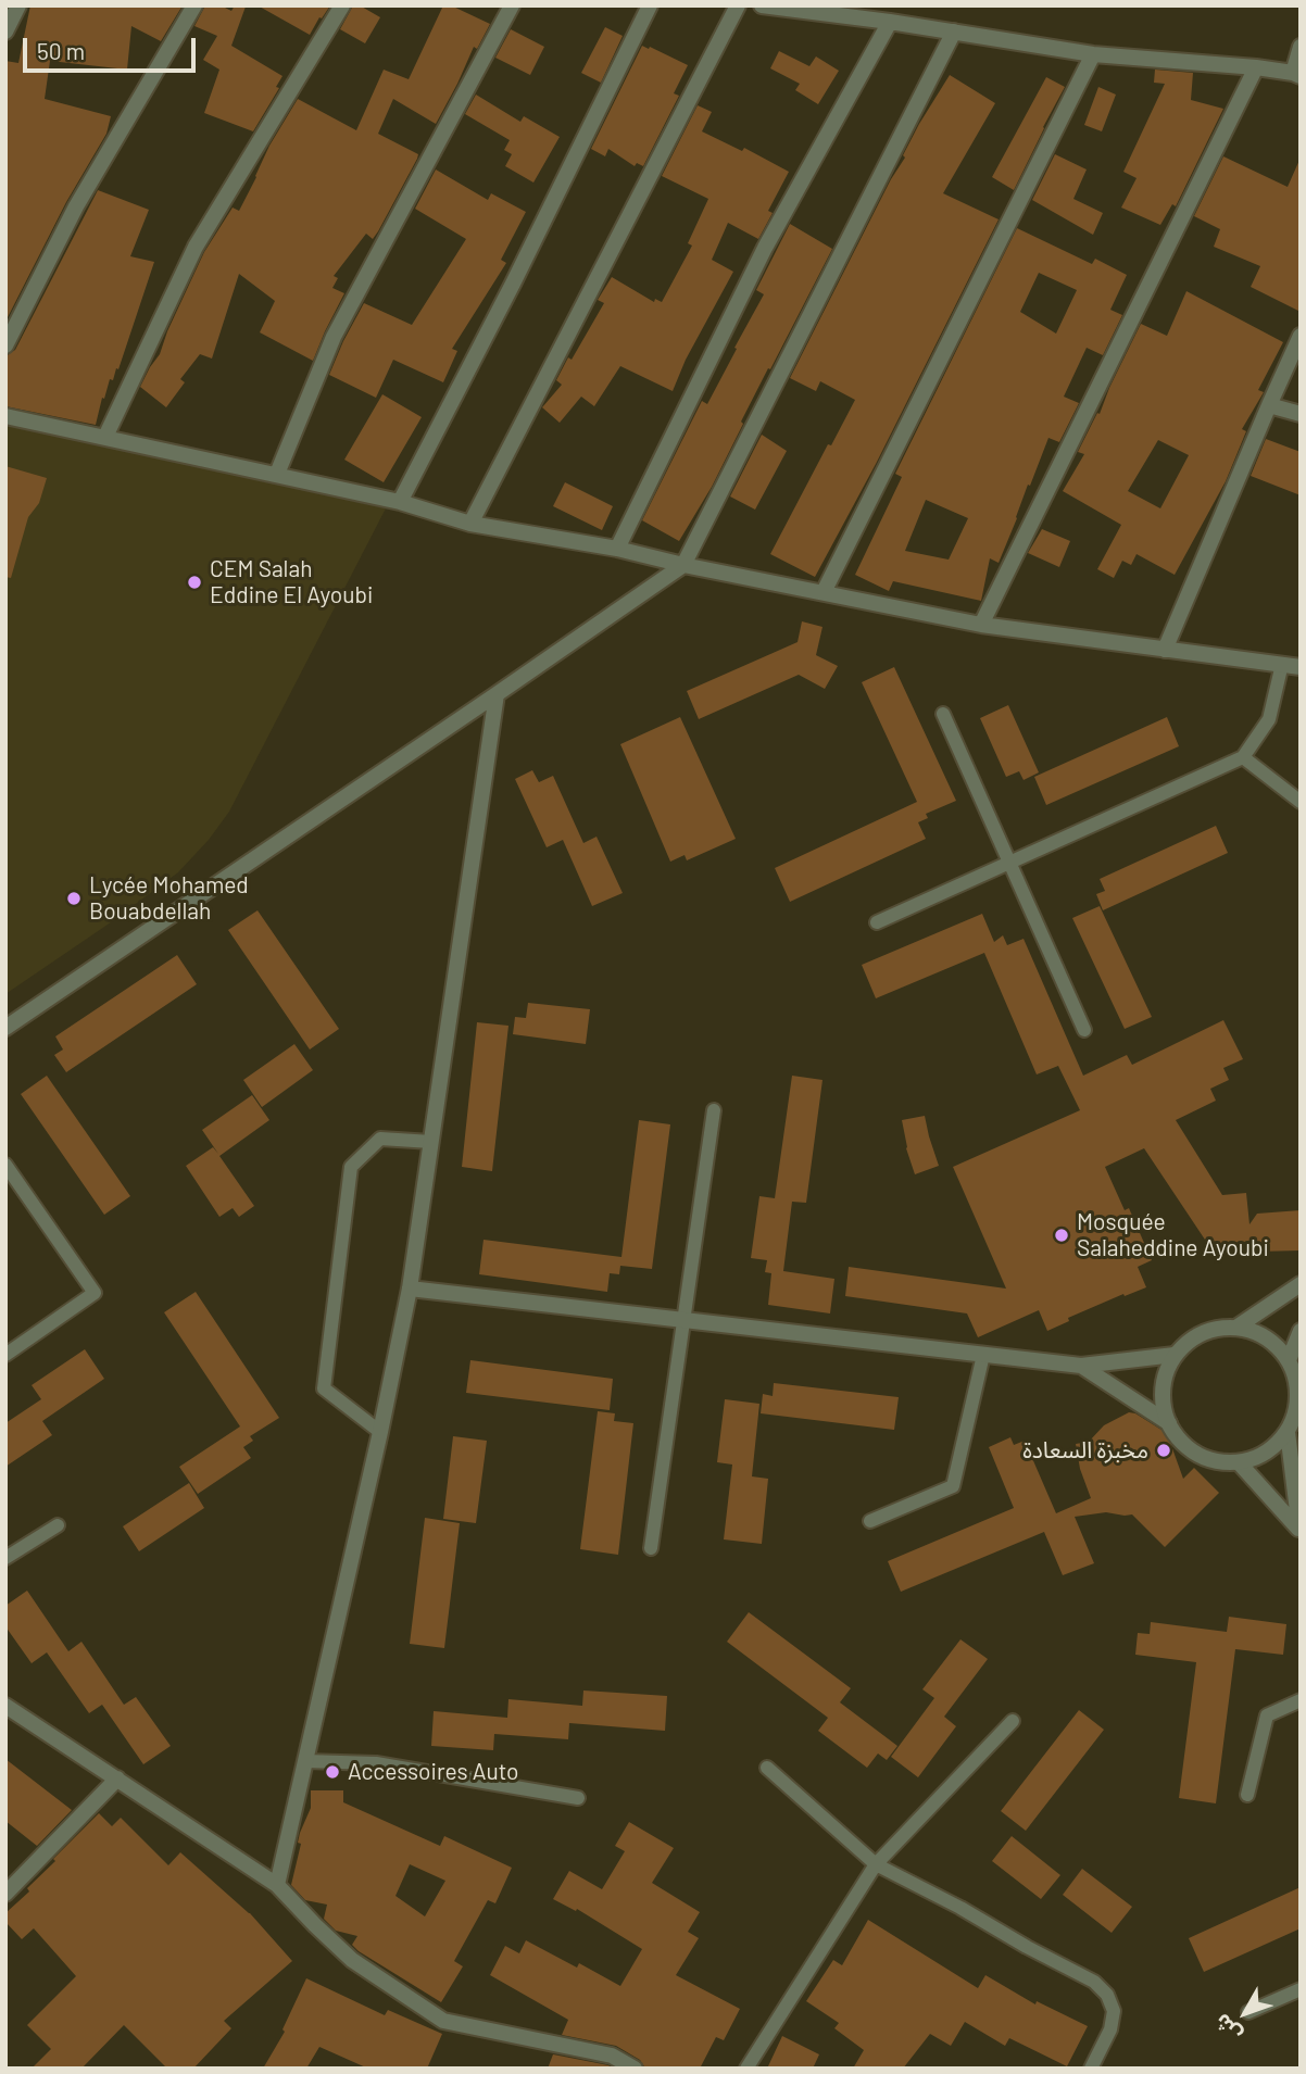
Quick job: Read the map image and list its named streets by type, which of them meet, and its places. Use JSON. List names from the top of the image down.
{
  "places": [
    "CEM Salah Eddine El Ayoubi",
    "Lycée Mohamed Bouabdellah",
    "Mosquée Salaheddine Ayoubi",
    "مخبزة السعادة",
    "Accessoires Auto"
  ],
  "scale_bar": "50 m",
  "north": "bottom left"
}
